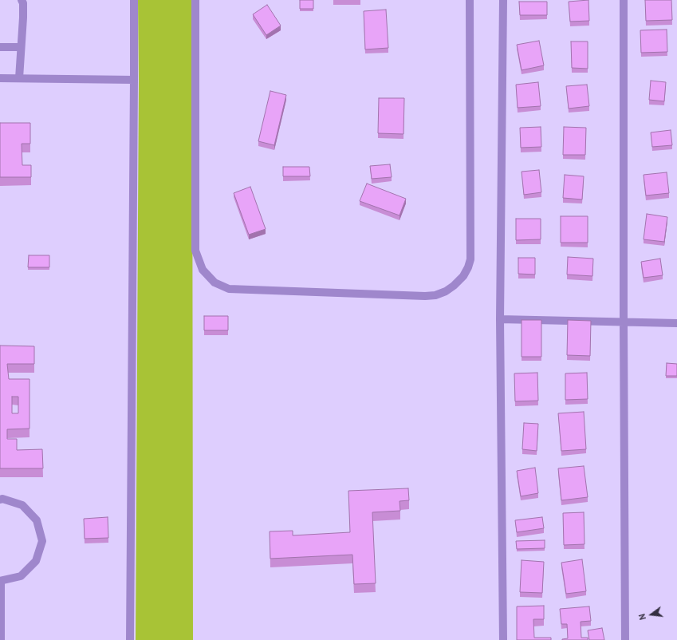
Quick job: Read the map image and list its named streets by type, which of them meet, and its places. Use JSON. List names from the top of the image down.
{
  "north": "left"
}
